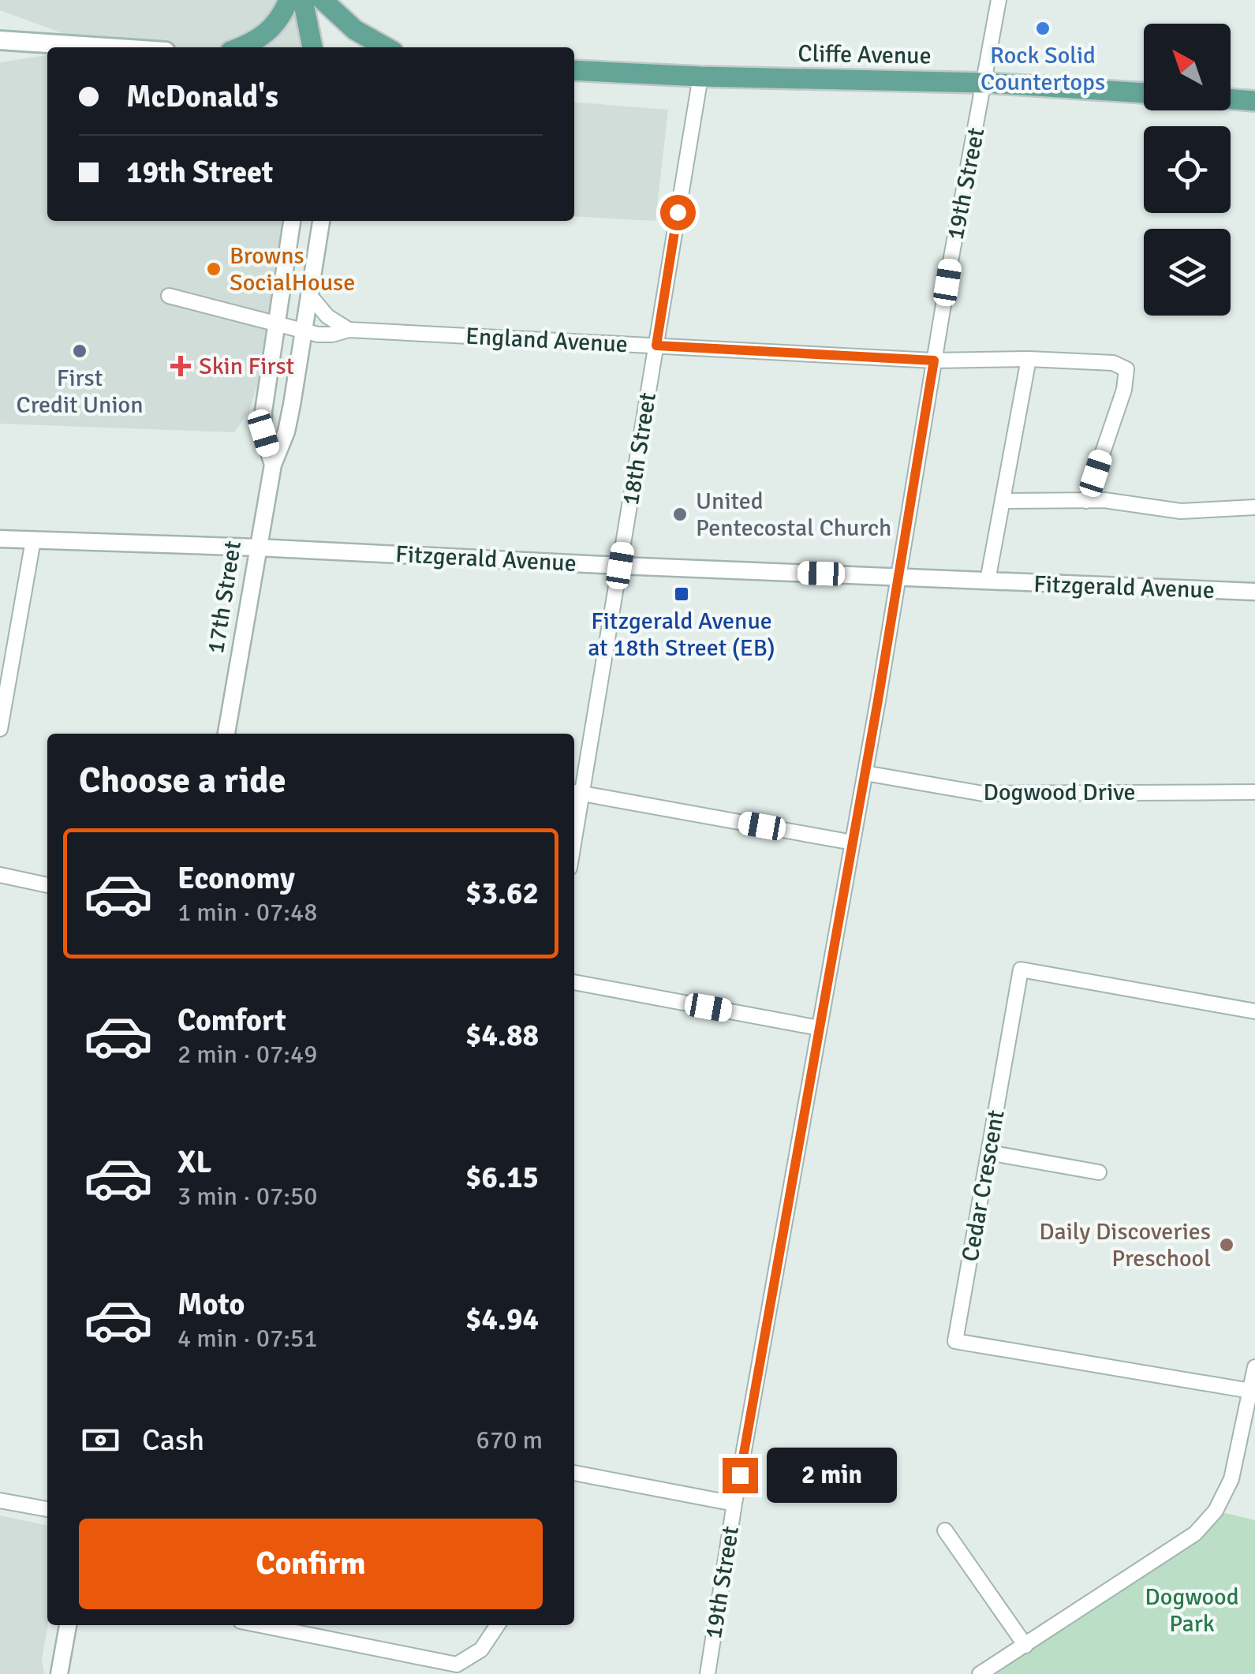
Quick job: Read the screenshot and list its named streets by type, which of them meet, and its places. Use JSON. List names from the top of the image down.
{
  "streets": {
    "main road": ["Cliffe Avenue"],
    "street": [
      "19th Street",
      "England Avenue",
      "18th Street",
      "Fitzgerald Avenue",
      "17th Street",
      "Dogwood Drive",
      "Cedar Crescent"
    ]
  },
  "crossings": [
    ["Cliffe Avenue", "19th Street"],
    ["Cliffe Avenue", "18th Street"],
    ["19th Street", "England Avenue"],
    ["19th Street", "Fitzgerald Avenue"],
    ["19th Street", "Dogwood Drive"],
    ["England Avenue", "18th Street"],
    ["England Avenue", "17th Street"],
    ["18th Street", "Fitzgerald Avenue"],
    ["Fitzgerald Avenue", "17th Street"]
  ],
  "parks": ["Dogwood Park"],
  "places": {
    "other": [
      "Rock Solid Countertops",
      "Browns SocialHouse",
      "First Credit Union",
      "United Pentecostal Church",
      "Daily Discoveries Preschool"
    ],
    "health": ["Skin First"],
    "transit": ["Fitzgerald Avenue at 18th Street (EB)"]
  },
  "north": "top left",
  "page": {
    "banner": ["McDonald's", "19th Street"],
    "heading": "Choose a ride",
    "list": [
      {
        "name": "Economy",
        "note": "1 min · 07:48",
        "value": "$3.62"
      },
      {
        "name": "Comfort",
        "note": "2 min · 07:49",
        "value": "$4.88"
      },
      {
        "name": "XL",
        "note": "3 min · 07:50",
        "value": "$6.15"
      },
      {
        "name": "Moto",
        "note": "4 min · 07:51",
        "value": "$4.94"
      }
    ],
    "pay": ["Cash", "670 m"],
    "bubble": "2 min",
    "buttons": "Confirm"
  }
}
